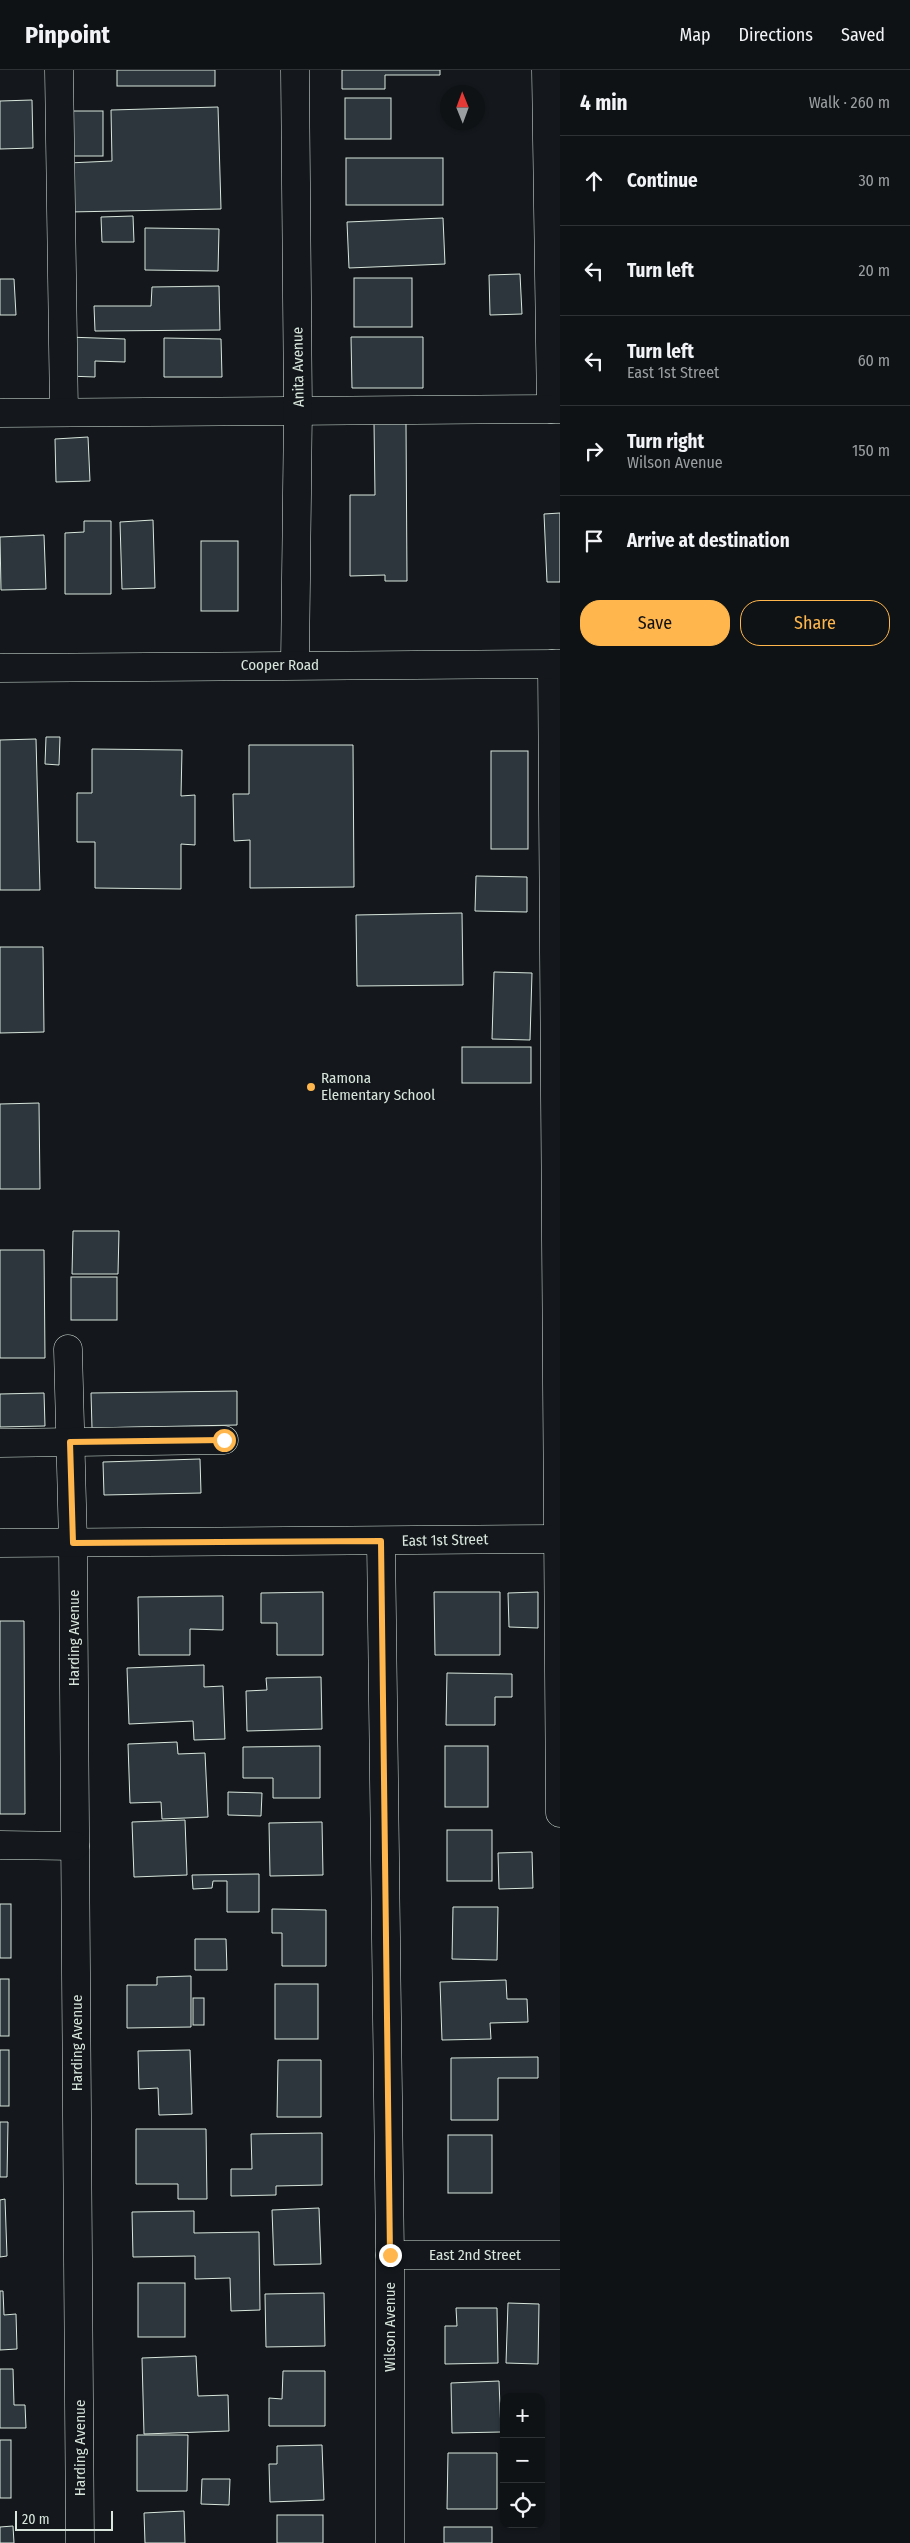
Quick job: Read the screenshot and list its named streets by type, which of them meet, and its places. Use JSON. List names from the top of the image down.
{
  "streets": {
    "street": [
      "Anita Avenue",
      "Cooper Road",
      "East 1st Street",
      "Harding Avenue",
      "East 2nd Street",
      "Wilson Avenue"
    ]
  },
  "crossings": [
    ["Anita Avenue", "Cooper Road"],
    ["East 1st Street", "Harding Avenue"],
    ["East 1st Street", "Wilson Avenue"],
    ["East 2nd Street", "Wilson Avenue"]
  ],
  "places": ["Ramona Elementary School"],
  "scale_bar": "20 m",
  "north": "top",
  "page": {
    "header": "Pinpoint",
    "nav": ["Map", "Directions", "Saved"],
    "heading": ["4 min", "Walk · 260 m"],
    "list": [
      ["Continue", "30 m"],
      ["Turn left", "20 m"],
      ["Turn left", "East 1st Street", "60 m"],
      ["Turn right", "Wilson Avenue", "150 m"],
      "Arrive at destination"
    ],
    "buttons": ["Save", "Share"],
    "map_buttons": ["+", "−"],
    "scale": "20 m"
  }
}
